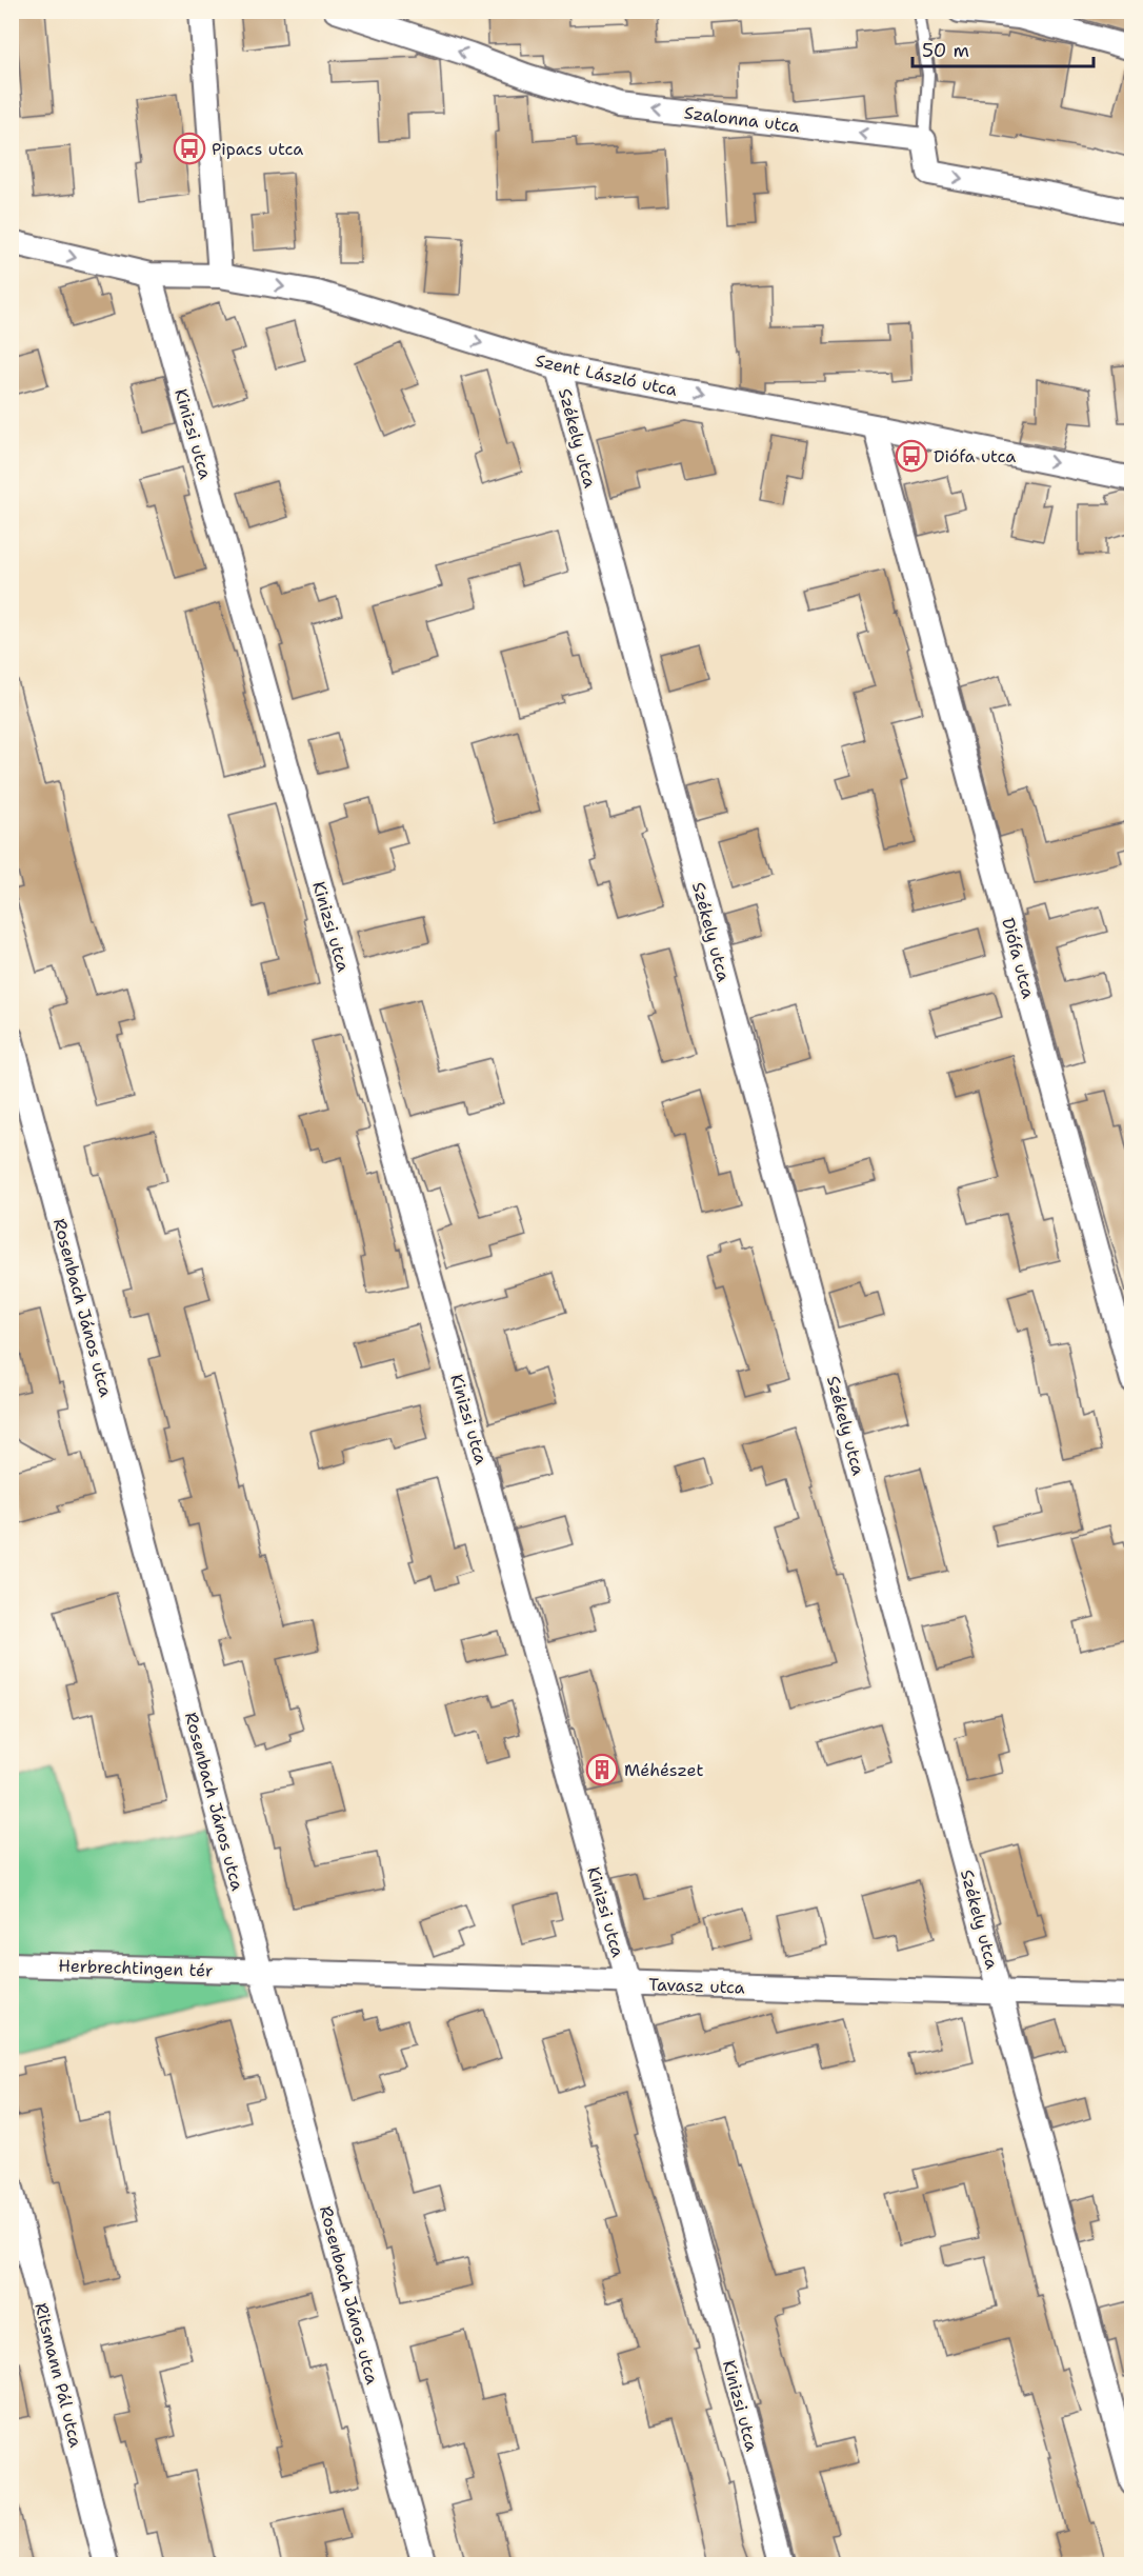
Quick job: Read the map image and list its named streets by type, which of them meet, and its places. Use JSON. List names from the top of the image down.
{
  "streets": {
    "street": [
      "Szalonna utca",
      "Szent László utca",
      "Kinizsi utca",
      "Székely utca",
      "Diófa utca",
      "Rosenbach János utca",
      "Herbrechtingen tér",
      "Tavasz utca",
      "Ritsmann Pál utca"
    ]
  },
  "crossings": [
    ["Szent László utca", "Kinizsi utca"],
    ["Szent László utca", "Székely utca"],
    ["Szent László utca", "Diófa utca"],
    ["Kinizsi utca", "Tavasz utca"],
    ["Székely utca", "Tavasz utca"],
    ["Rosenbach János utca", "Herbrechtingen tér"],
    ["Rosenbach János utca", "Tavasz utca"],
    ["Herbrechtingen tér", "Tavasz utca"]
  ],
  "one_way": ["Szalonna utca", "Szent László utca"],
  "places": {
    "bus stop": ["Pipacs utca", "Diófa utca"],
    "building": ["Méhészet"]
  },
  "scale_bar": "50 m"
}
